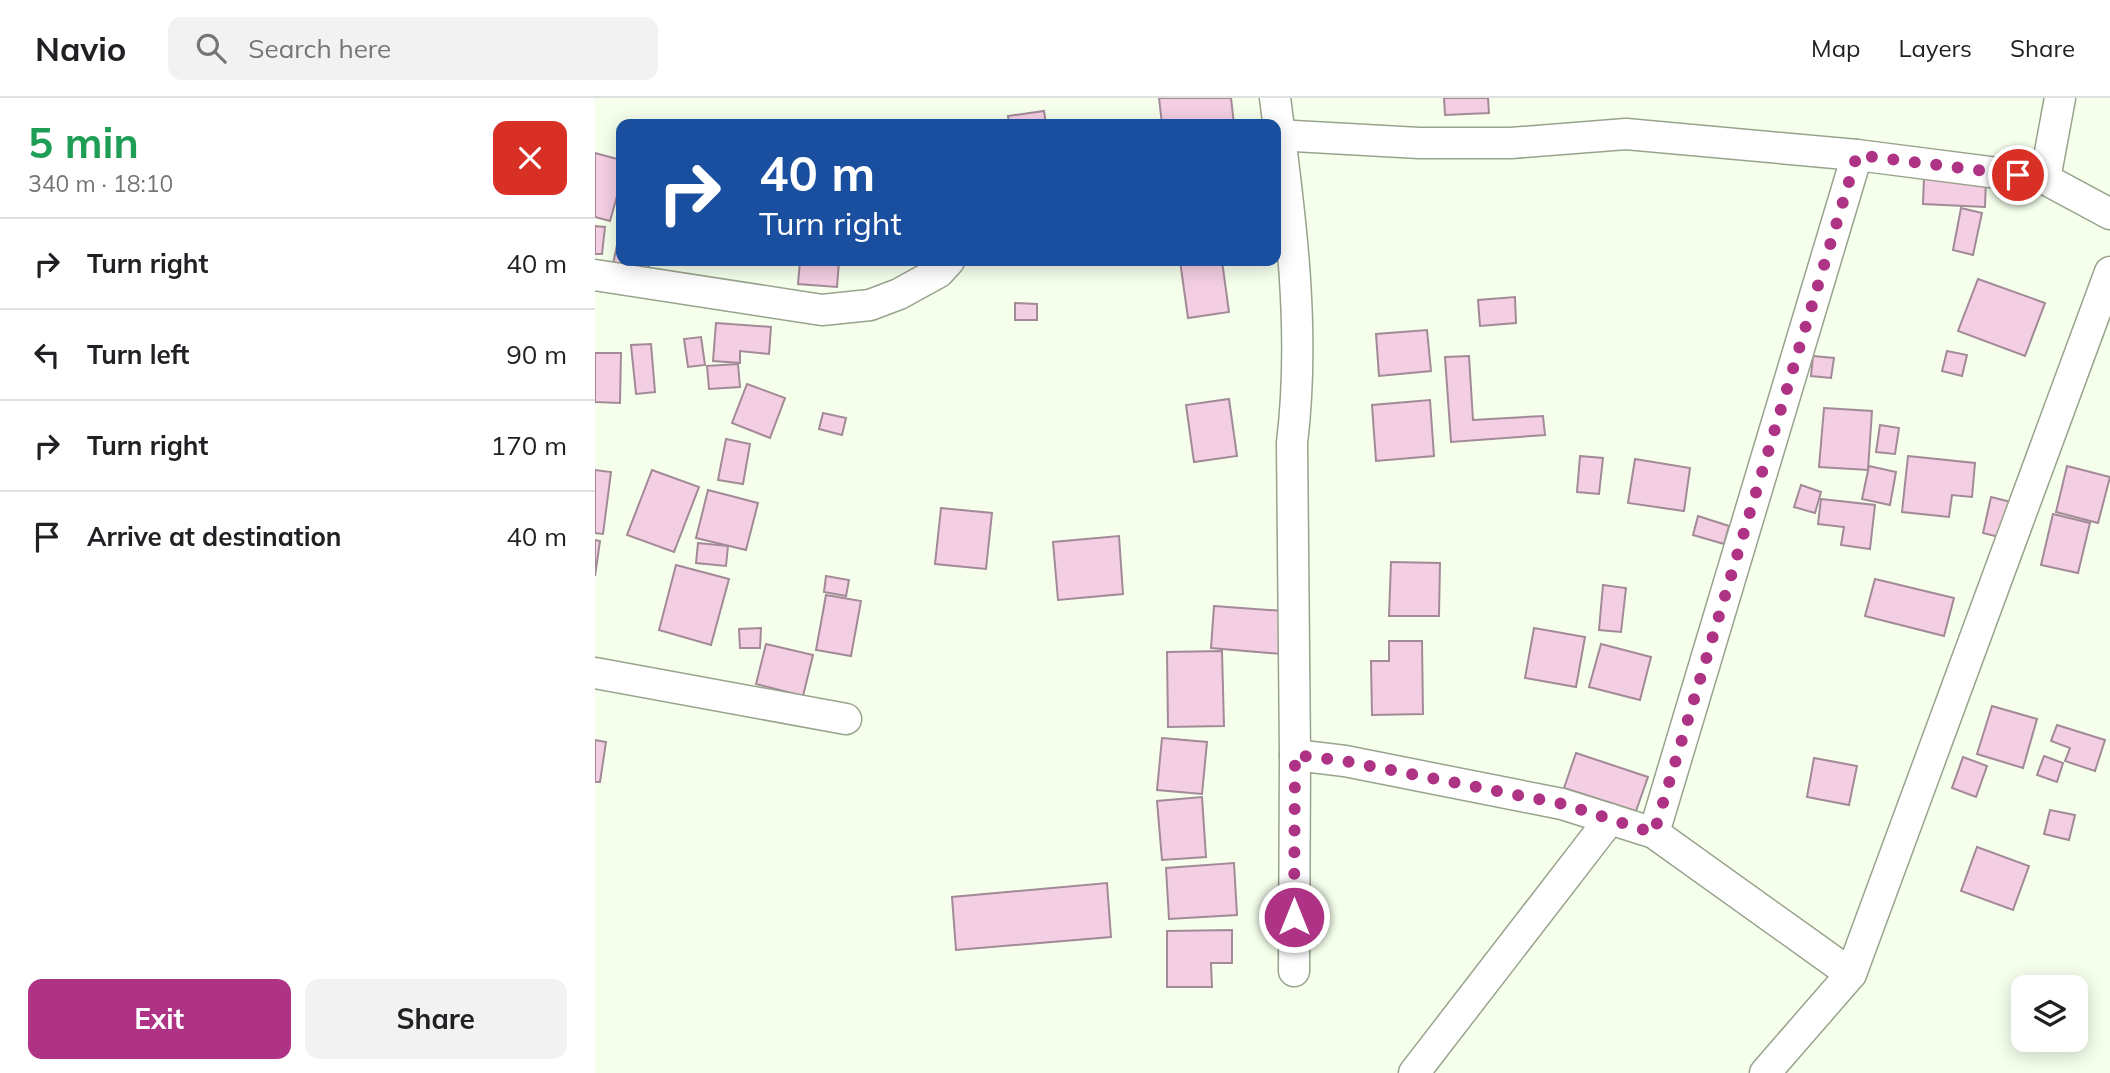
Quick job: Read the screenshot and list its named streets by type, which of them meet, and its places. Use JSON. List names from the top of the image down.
{
  "page": {
    "header": "Navio",
    "search": "Search here",
    "nav": ["Map", "Layers", "Share"],
    "heading": ["5 min", "340 m · 18:10"],
    "turn": ["40 m", "Turn right"],
    "list": [
      {
        "name": "Turn right",
        "value": "40 m"
      },
      {
        "name": "Turn left",
        "value": "90 m"
      },
      {
        "name": "Turn right",
        "value": "170 m"
      },
      {
        "name": "Arrive at destination",
        "value": "40 m"
      }
    ],
    "buttons": ["Exit", "Share"]
  }
}
